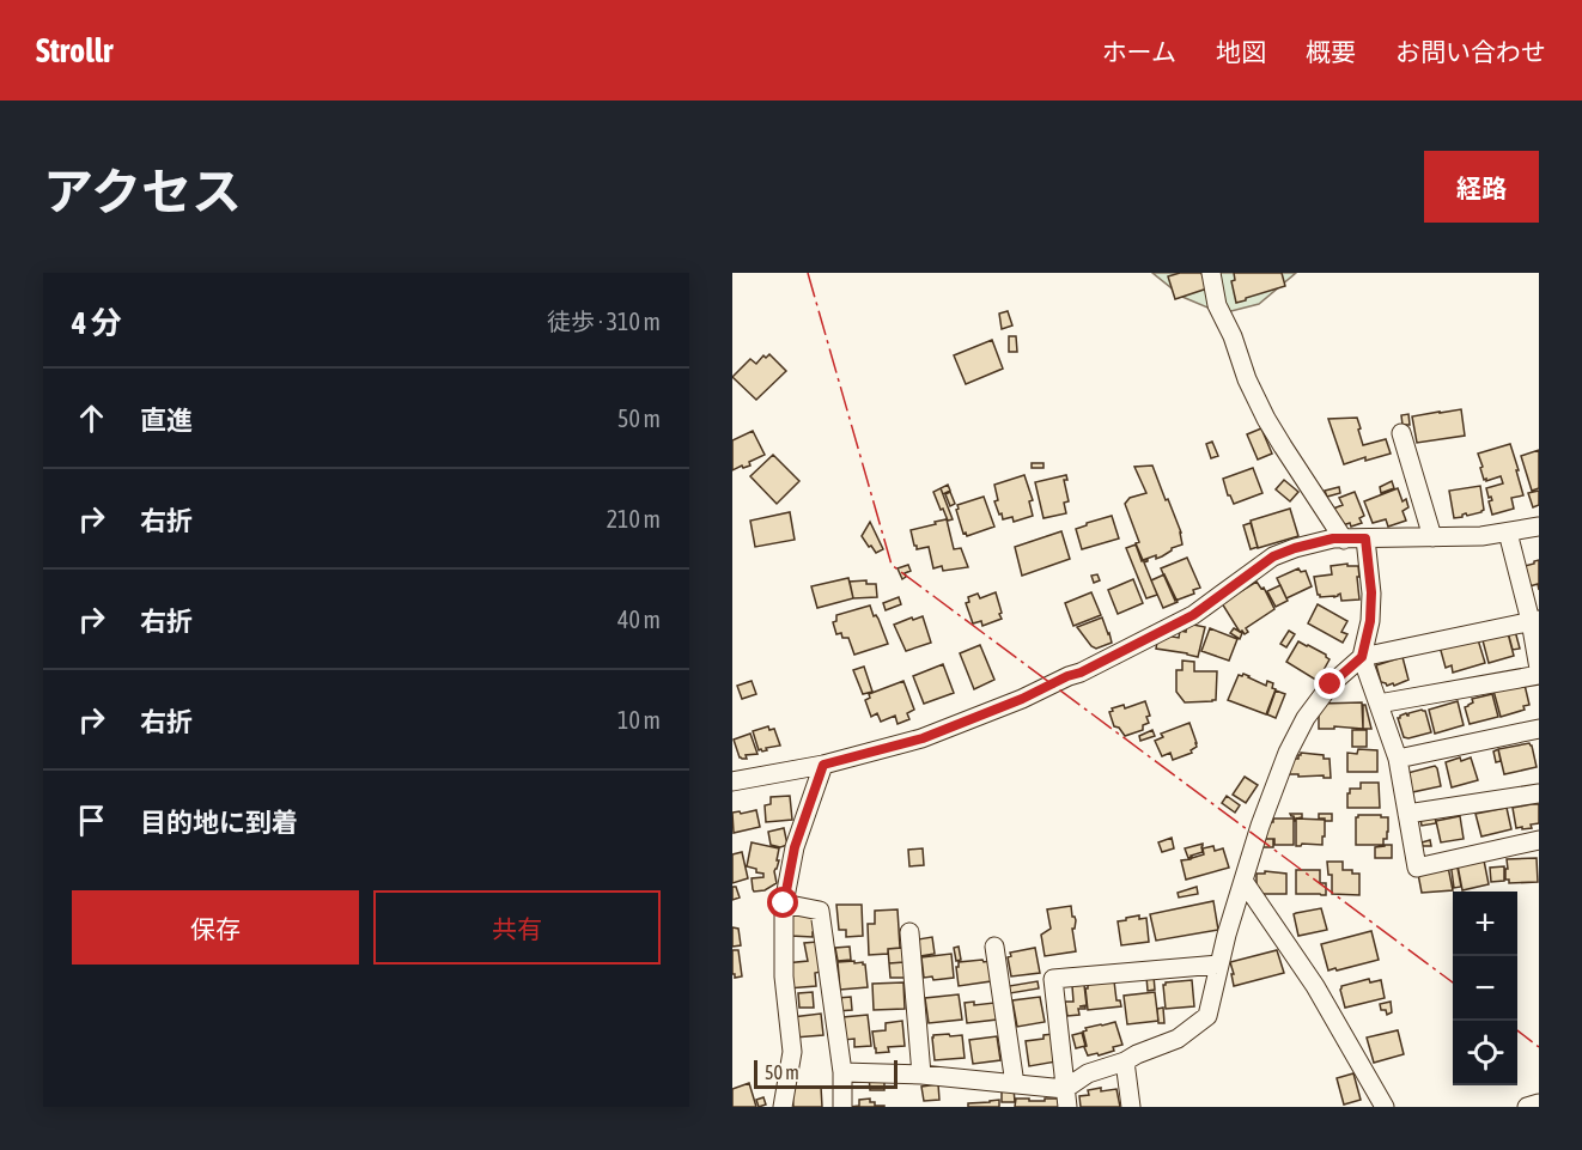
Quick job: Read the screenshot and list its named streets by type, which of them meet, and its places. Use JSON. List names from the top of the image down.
{
  "scale_bar": "50 m",
  "page": {
    "header": "Strollr",
    "nav": [
      "ホーム",
      "地図",
      "概要",
      "お問い合わせ"
    ],
    "title": "アクセス",
    "buttons": [
      "経路",
      ["保存", "共有"]
    ],
    "heading": ["4 分", "徒歩 · 310 m"],
    "list": [
      ["直進", "50 m"],
      ["右折", "210 m"],
      ["右折", "40 m"],
      ["右折", "10 m"],
      "目的地に到着"
    ],
    "map_buttons": ["+", "−"],
    "scale": "50 m"
  }
}
